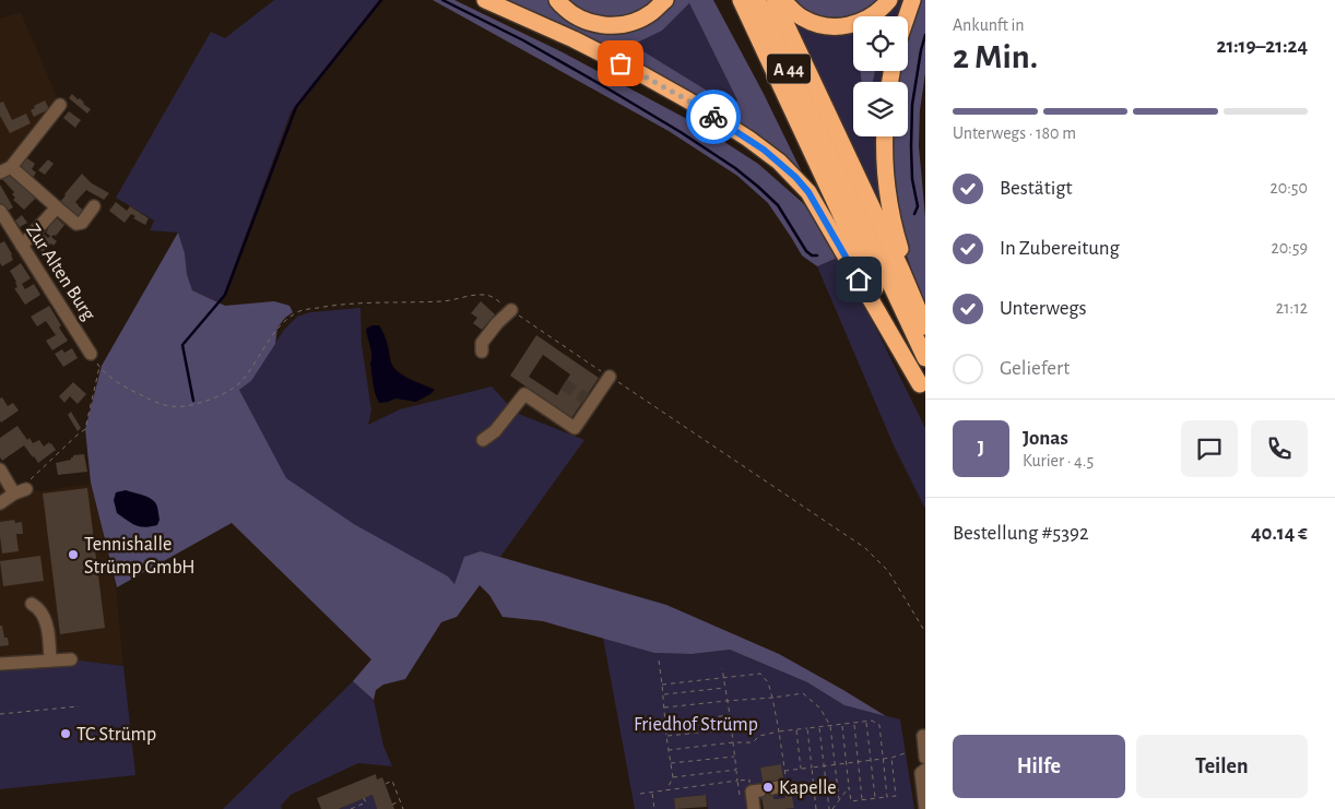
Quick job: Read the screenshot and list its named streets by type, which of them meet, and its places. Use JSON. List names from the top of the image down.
{
  "streets": {
    "highway": ["A 44"],
    "street": ["Zur Alten Burg"]
  },
  "parks": ["Friedhof Strümp"],
  "places": ["Tennishalle Strümp GmbH", "TC Strümp", "Kapelle"],
  "page": {
    "heading": ["2 Min.", "Ankunft in", "21:19–21:24"],
    "panel": [
      "Jonas",
      "Kurier · 4.5",
      "Bestellung #5392",
      "40.14 €"
    ],
    "bar": "Unterwegs · 180 m",
    "list": [
      ["Bestätigt", "20:50"],
      ["In Zubereitung", "20:59"],
      ["Unterwegs", "21:12"],
      "Geliefert"
    ],
    "round": "J",
    "buttons": ["Hilfe", "Teilen"]
  }
}
